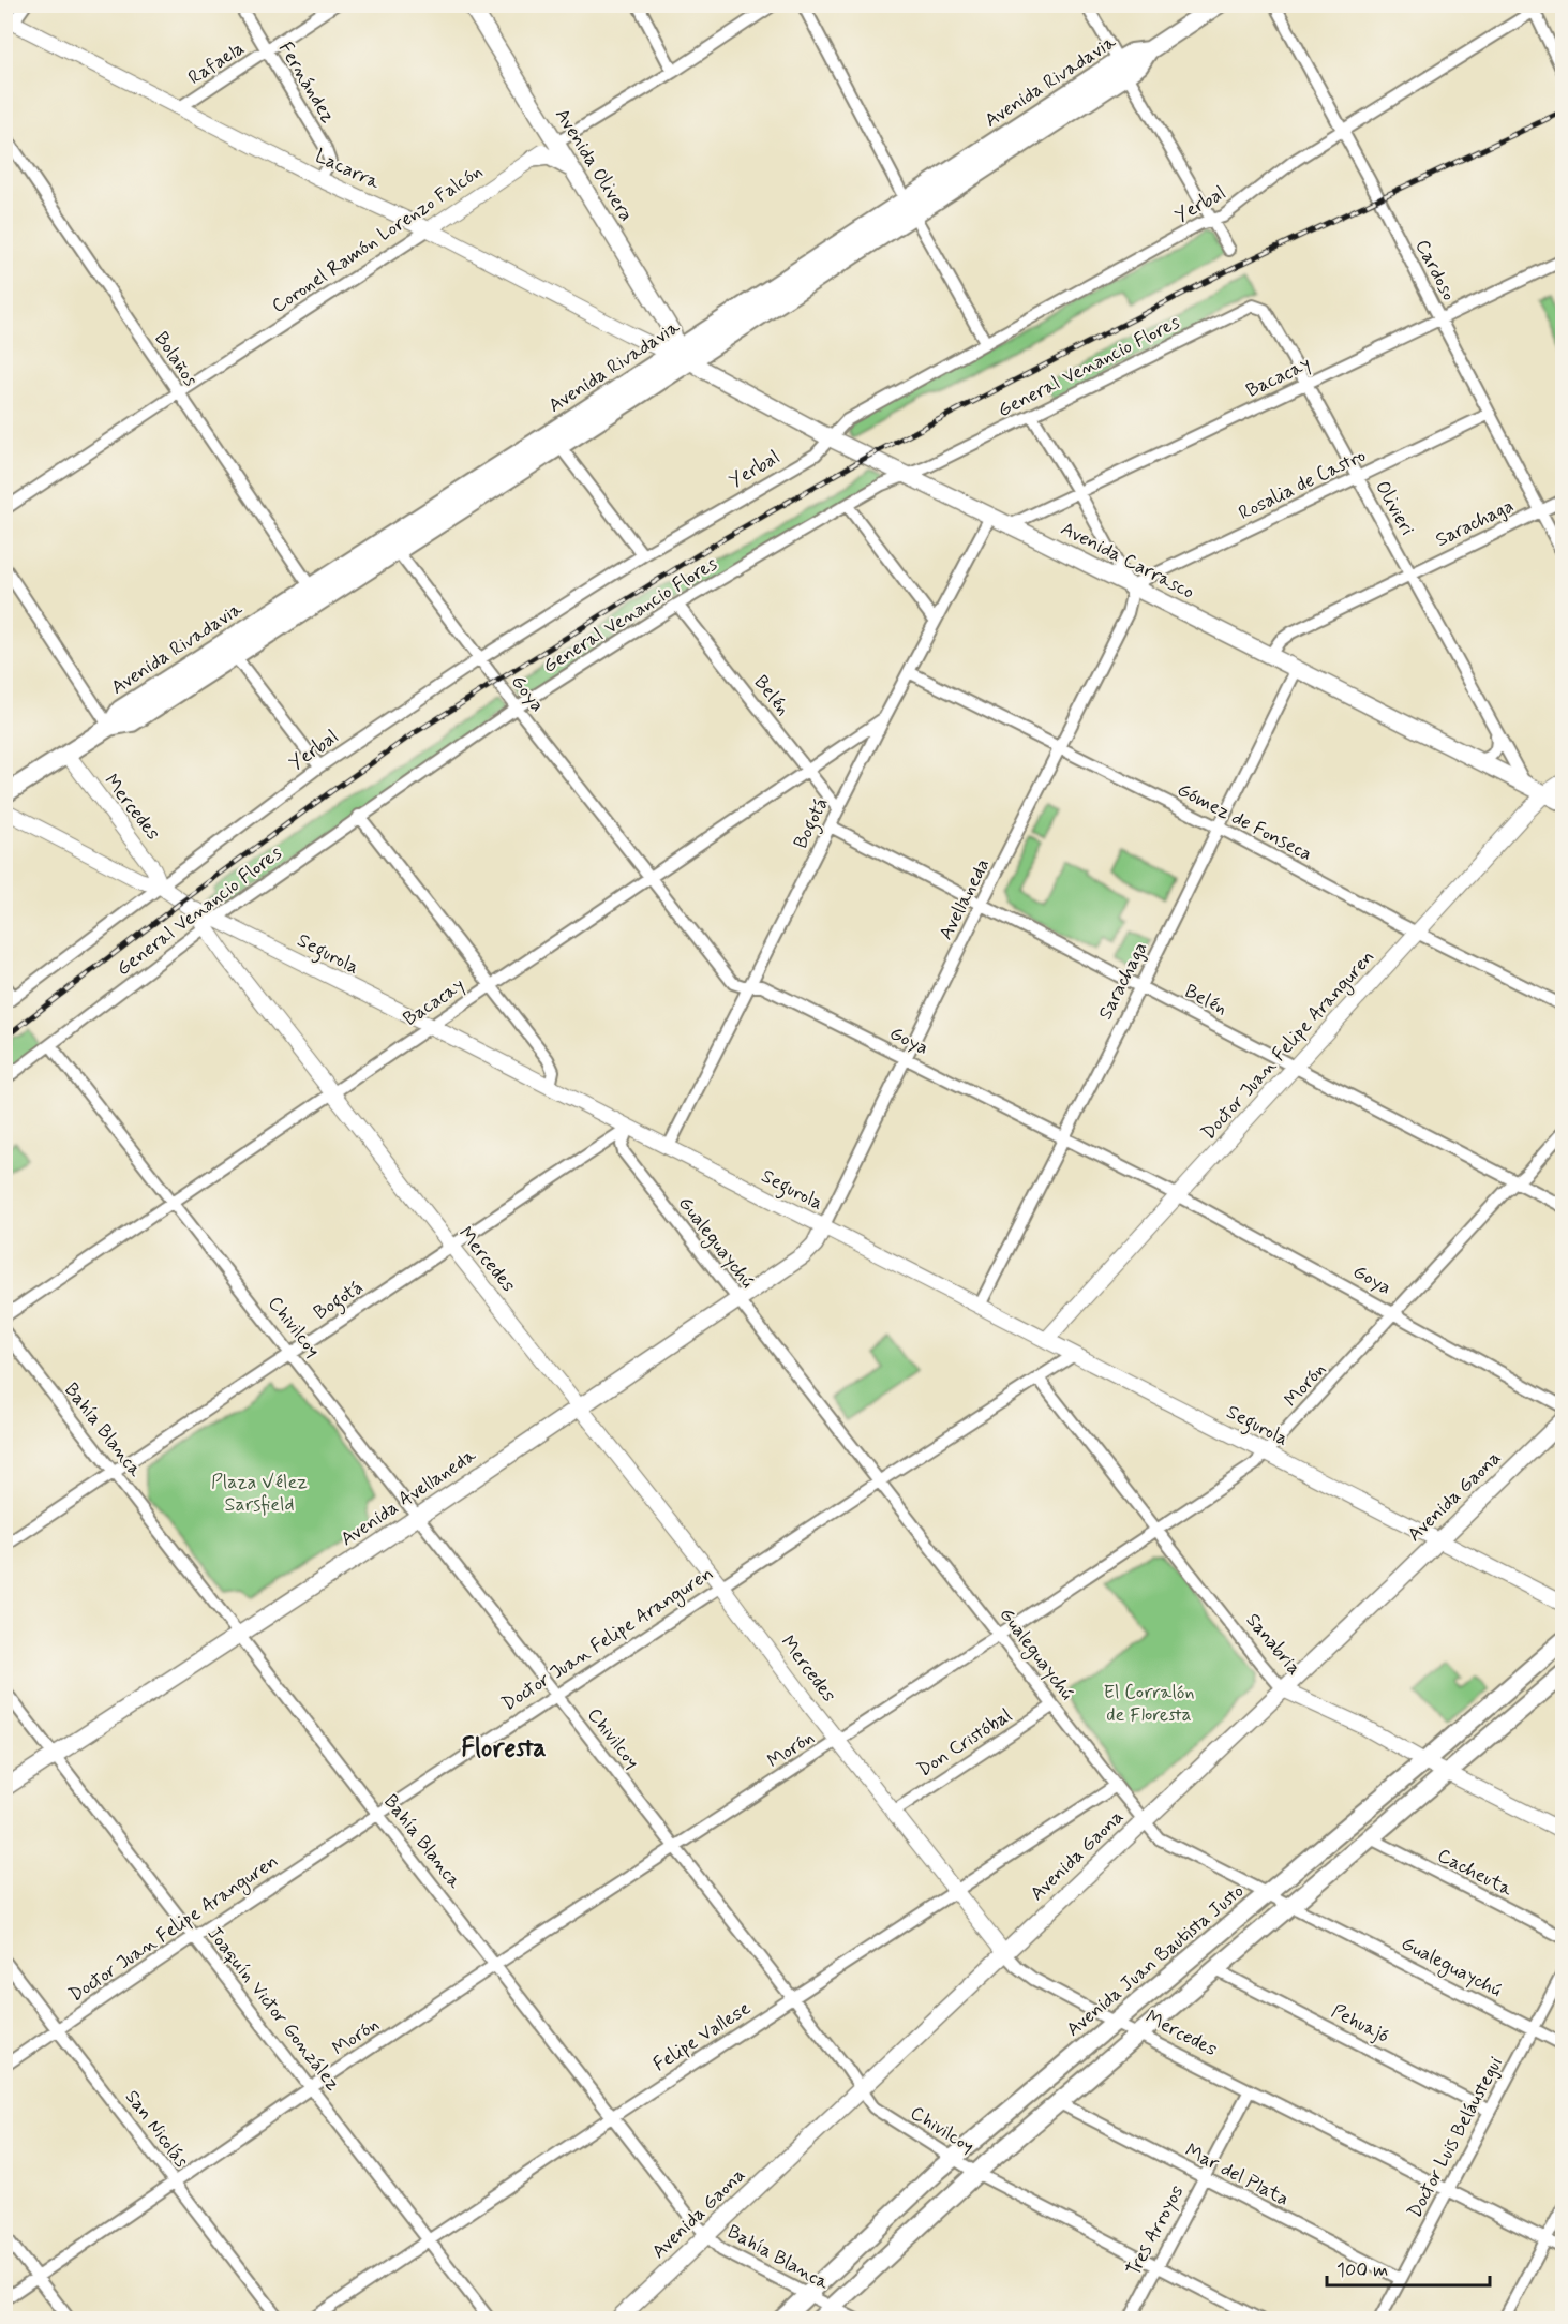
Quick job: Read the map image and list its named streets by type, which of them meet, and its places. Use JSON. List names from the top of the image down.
{
  "streets": {
    "main road": [
      "Avenida Rivadavia",
      "Avenida Olivera",
      "Avenida Carrasco",
      "Avenida Gaona",
      "Avenida Avellaneda",
      "Avenida Juan Bautista Justo"
    ],
    "street": [
      "Rafaela",
      "Fernández",
      "Lacarra",
      "Yerbal",
      "Coronel Ramón Lorenzo Falcón",
      "Cardoso",
      "Bolaños",
      "General Venancio Flores",
      "Bacacay",
      "Rosalia de Castro",
      "Olivieri",
      "Sarachaga",
      "Goya",
      "Belén",
      "Mercedes",
      "Gómez de Fonseca",
      "Bogotá",
      "Avellaneda",
      "Segurola",
      "Doctor Juan Felipe Aranguren",
      "Gualeguaychú",
      "Chivilcoy",
      "Morón",
      "Bahía Blanca",
      "Sanabria",
      "Don Cristóbal",
      "Cacheuta",
      "Joaquín Victor González",
      "Pehuajó",
      "Felipe Vallese",
      "San Nicolás",
      "Doctor Luis Beláustegui",
      "Mar del Plata",
      "Tres Arroyos"
    ]
  },
  "crossings": [
    ["Rafaela", "Fernández"],
    ["Rafaela", "Lacarra"],
    ["Avenida Rivadavia", "Avenida Olivera"],
    ["Avenida Rivadavia", "Lacarra"],
    ["Avenida Rivadavia", "Bolaños"],
    ["Avenida Rivadavia", "Avenida Carrasco"],
    ["Avenida Rivadavia", "Goya"],
    ["Avenida Rivadavia", "Mercedes"],
    ["Fernández", "Lacarra"],
    ["Avenida Olivera", "Lacarra"],
    ["Avenida Olivera", "Coronel Ramón Lorenzo Falcón"],
    ["Avenida Olivera", "Avenida Carrasco"],
    ["Lacarra", "Coronel Ramón Lorenzo Falcón"],
    ["Lacarra", "Avenida Carrasco"],
    ["Yerbal", "Cardoso"],
    ["Yerbal", "Avenida Carrasco"],
    ["Yerbal", "Goya"],
    ["Yerbal", "Mercedes"],
    ["Coronel Ramón Lorenzo Falcón", "Bolaños"],
    ["Cardoso", "Bacacay"],
    ["Cardoso", "Rosalia de Castro"],
    ["Cardoso", "Sarachaga"],
    ["General Venancio Flores", "Olivieri"],
    ["General Venancio Flores", "Avenida Carrasco"],
    ["General Venancio Flores", "Goya"],
    ["General Venancio Flores", "Belén"],
    ["General Venancio Flores", "Mercedes"],
    ["General Venancio Flores", "Segurola"],
    ["General Venancio Flores", "Chivilcoy"],
    ["Bacacay", "Olivieri"],
    ["Bacacay", "Avenida Carrasco"],
    ["Bacacay", "Goya"],
    ["Bacacay", "Belén"],
    ["Bacacay", "Mercedes"],
    ["Bacacay", "Bogotá"],
    ["Bacacay", "Segurola"],
    ["Bacacay", "Chivilcoy"],
    ["Rosalia de Castro", "Olivieri"],
    ["Rosalia de Castro", "Avenida Carrasco"],
    ["Rosalia de Castro", "Avellaneda"],
    ["Olivieri", "Sarachaga"],
    ["Olivieri", "Avenida Carrasco"],
    ["Sarachaga", "Avenida Carrasco"],
    ["Sarachaga", "Goya"],
    ["Sarachaga", "Belén"],
    ["Sarachaga", "Gómez de Fonseca"],
    ["Sarachaga", "Segurola"],
    ["Avenida Carrasco", "Bogotá"],
    ["Avenida Carrasco", "Avellaneda"],
    ["Avenida Carrasco", "Doctor Juan Felipe Aranguren"],
    ["Goya", "Bogotá"],
    ["Goya", "Avellaneda"],
    ["Goya", "Doctor Juan Felipe Aranguren"],
    ["Goya", "Morón"],
    ["Belén", "Bogotá"],
    ["Belén", "Avellaneda"],
    ["Belén", "Doctor Juan Felipe Aranguren"],
    ["Belén", "Morón"],
    ["Mercedes", "Bogotá"],
    ["Mercedes", "Segurola"],
    ["Mercedes", "Doctor Juan Felipe Aranguren"],
    ["Mercedes", "Morón"],
    ["Mercedes", "Avenida Gaona"],
    ["Mercedes", "Avenida Avellaneda"],
    ["Mercedes", "Don Cristóbal"],
    ["Mercedes", "Avenida Juan Bautista Justo"],
    ["Mercedes", "Felipe Vallese"],
    ["Mercedes", "Doctor Luis Beláustegui"],
    ["Mercedes", "Tres Arroyos"],
    ["Gómez de Fonseca", "Bogotá"],
    ["Gómez de Fonseca", "Avellaneda"],
    ["Gómez de Fonseca", "Doctor Juan Felipe Aranguren"],
    ["Bogotá", "Segurola"],
    ["Bogotá", "Gualeguaychú"],
    ["Bogotá", "Chivilcoy"],
    ["Bogotá", "Bahía Blanca"],
    ["Avellaneda", "Segurola"],
    ["Avellaneda", "Avenida Avellaneda"],
    ["Segurola", "Doctor Juan Felipe Aranguren"],
    ["Segurola", "Gualeguaychú"],
    ["Segurola", "Morón"],
    ["Segurola", "Avenida Gaona"],
    ["Segurola", "Avenida Avellaneda"],
    ["Doctor Juan Felipe Aranguren", "Gualeguaychú"],
    ["Doctor Juan Felipe Aranguren", "Chivilcoy"],
    ["Doctor Juan Felipe Aranguren", "Bahía Blanca"],
    ["Doctor Juan Felipe Aranguren", "Sanabria"],
    ["Doctor Juan Felipe Aranguren", "Joaquín Victor González"],
    ["Doctor Juan Felipe Aranguren", "San Nicolás"],
    ["Gualeguaychú", "Morón"],
    ["Gualeguaychú", "Avenida Gaona"],
    ["Gualeguaychú", "Avenida Avellaneda"],
    ["Gualeguaychú", "Don Cristóbal"],
    ["Gualeguaychú", "Avenida Juan Bautista Justo"],
    ["Gualeguaychú", "Felipe Vallese"],
    ["Gualeguaychú", "Doctor Luis Beláustegui"],
    ["Chivilcoy", "Morón"],
    ["Chivilcoy", "Avenida Gaona"],
    ["Chivilcoy", "Avenida Avellaneda"],
    ["Chivilcoy", "Avenida Juan Bautista Justo"],
    ["Chivilcoy", "Felipe Vallese"],
    ["Chivilcoy", "Tres Arroyos"],
    ["Morón", "Bahía Blanca"],
    ["Morón", "Sanabria"],
    ["Morón", "Joaquín Victor González"],
    ["Morón", "San Nicolás"],
    ["Bahía Blanca", "Avenida Gaona"],
    ["Bahía Blanca", "Avenida Avellaneda"],
    ["Bahía Blanca", "Avenida Juan Bautista Justo"],
    ["Bahía Blanca", "Felipe Vallese"],
    ["Avenida Gaona", "Sanabria"],
    ["Avenida Avellaneda", "Joaquín Victor González"],
    ["Sanabria", "Avenida Juan Bautista Justo"],
    ["Joaquín Victor González", "Felipe Vallese"],
    ["Pehuajó", "Doctor Luis Beláustegui"],
    ["Doctor Luis Beláustegui", "Mar del Plata"],
    ["Mar del Plata", "Tres Arroyos"]
  ],
  "districts": ["Floresta"],
  "parks": ["Plaza Vélez Sarsfield", "El Corralón de Floresta"],
  "scale_bar": "100 m"
}
